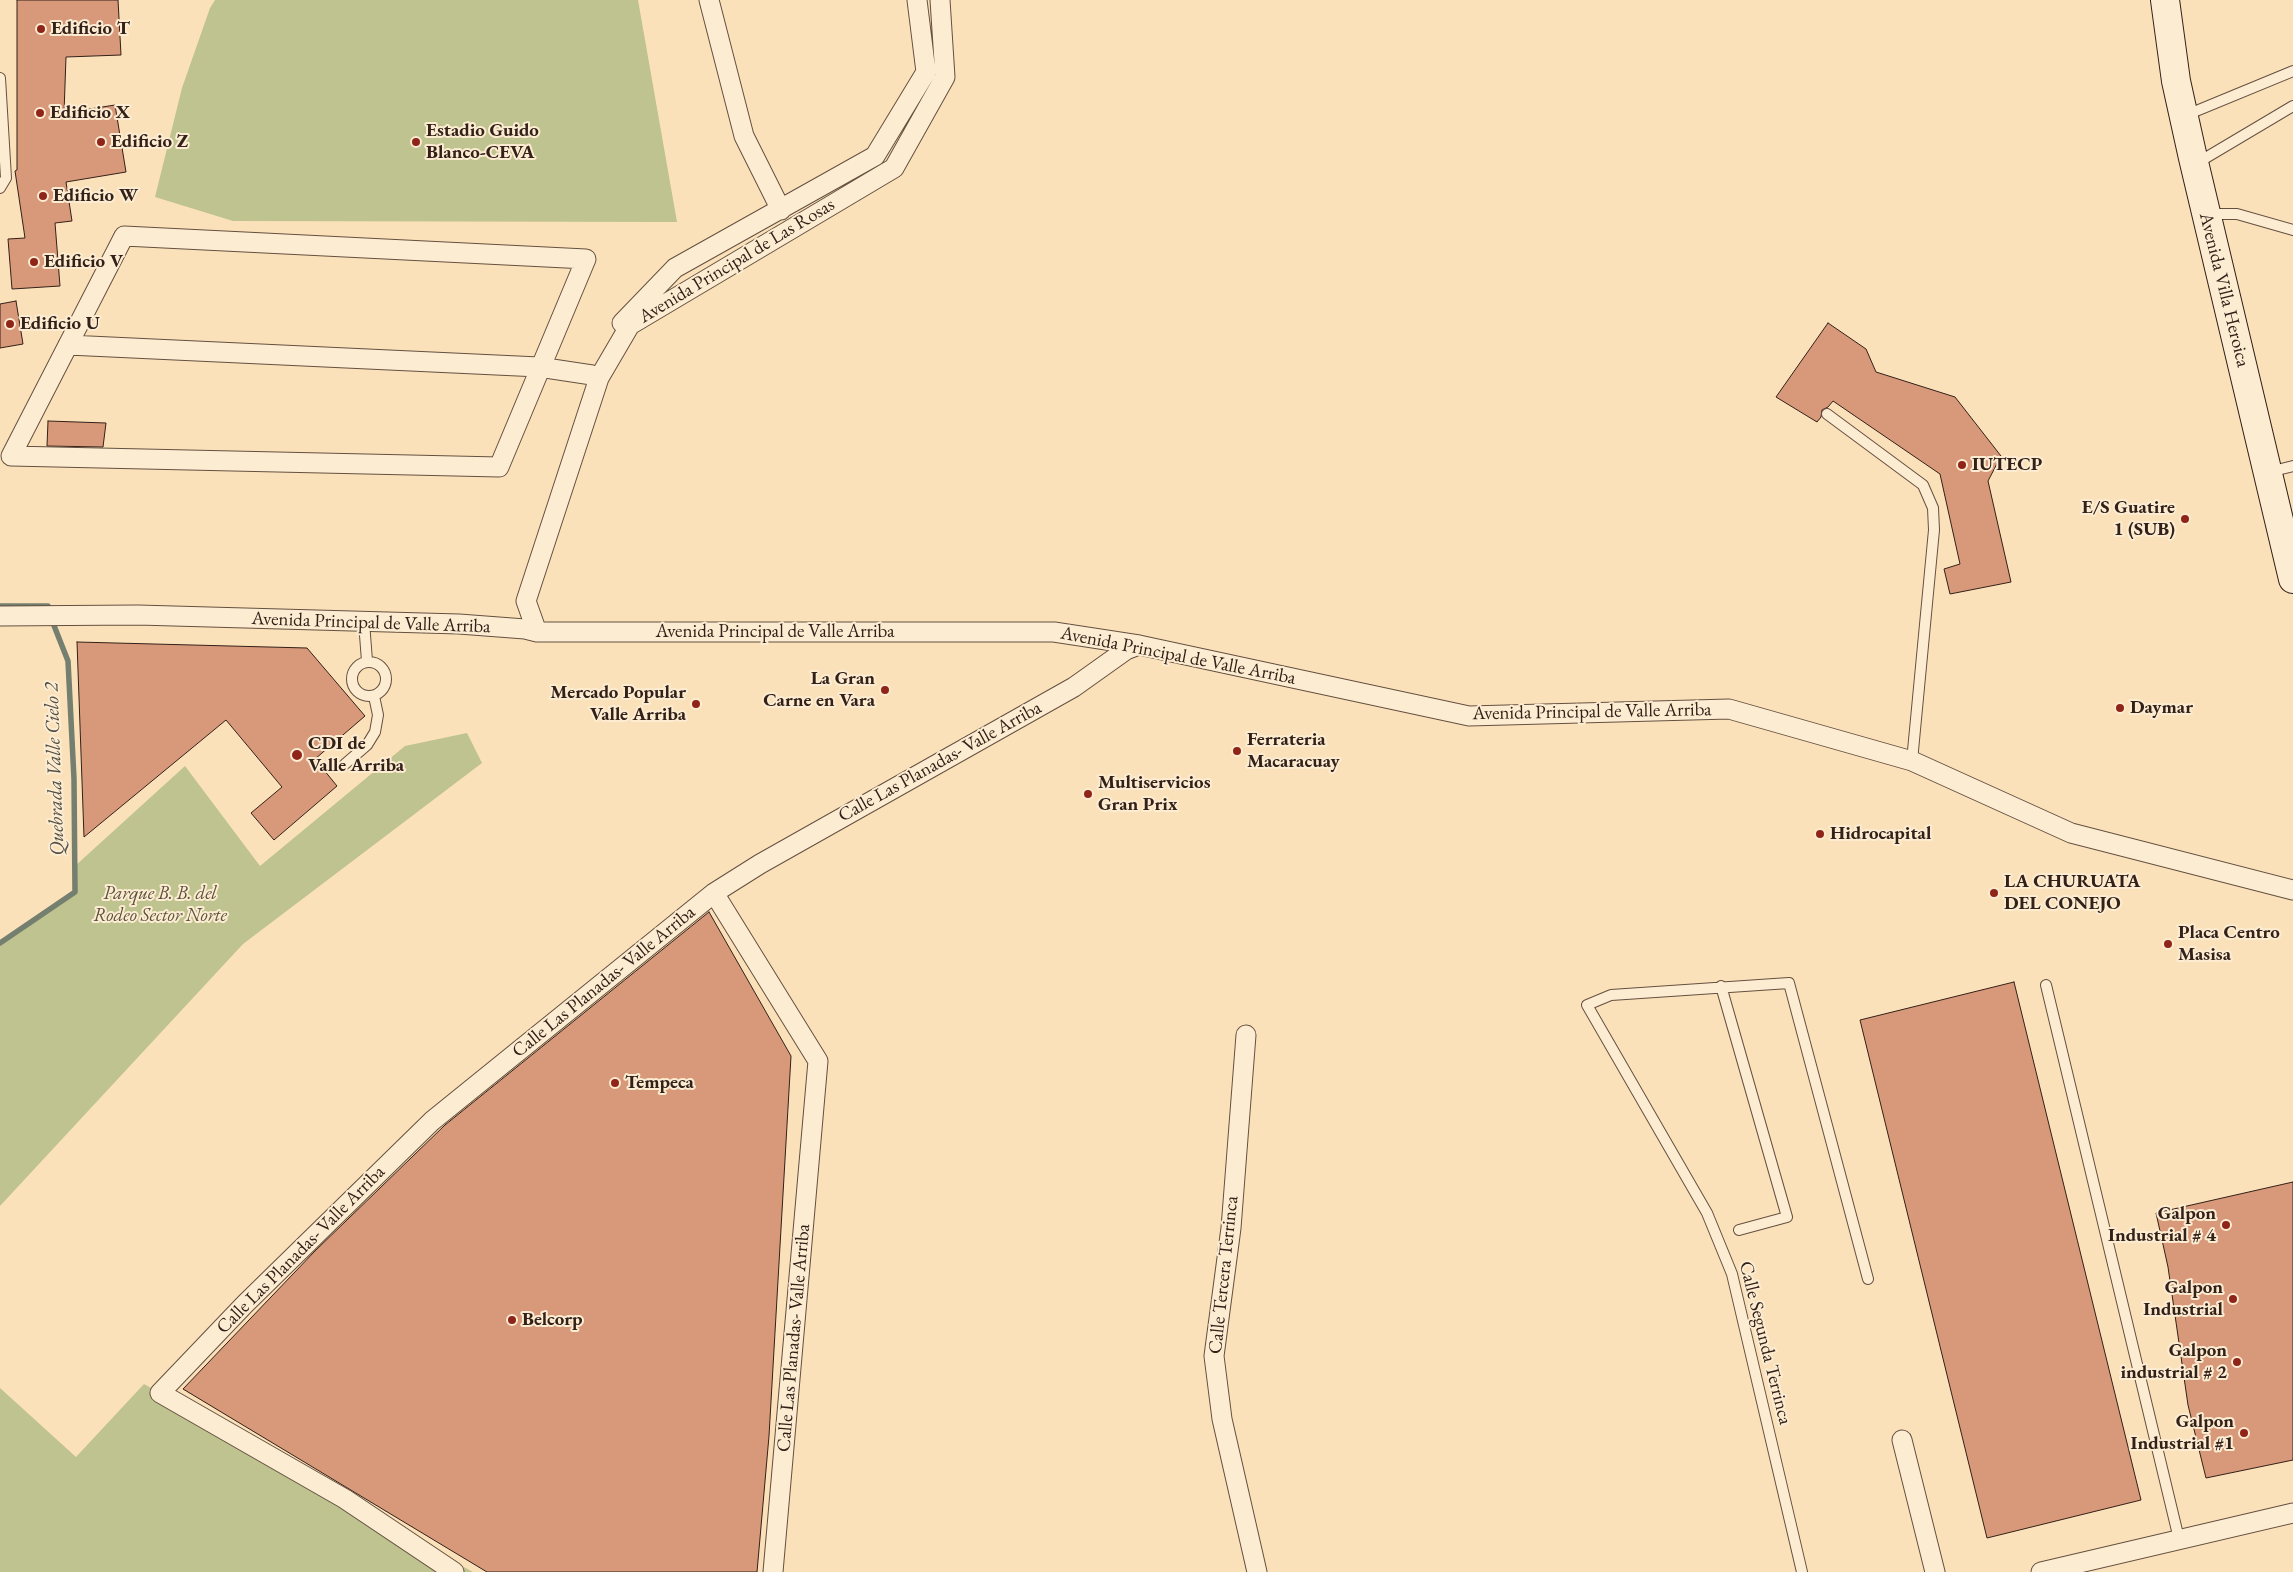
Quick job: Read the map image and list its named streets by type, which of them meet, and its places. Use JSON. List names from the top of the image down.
{
  "streets": {
    "main road": ["Avenida Villa Heroica"],
    "street": [
      "Avenida Principal de Las Rosas",
      "Avenida Principal de Valle Arriba",
      "Calle Las Planadas- Valle Arriba",
      "Calle Tercera Terrinca"
    ],
    "lane": ["Calle Segunda Terrinca"]
  },
  "crossings": [
    ["Avenida Principal de Las Rosas", "Avenida Principal de Valle Arriba"],
    ["Avenida Principal de Valle Arriba", "Calle Las Planadas- Valle Arriba"]
  ],
  "water": ["Quebrada Valle Cielo 2"],
  "parks": ["Parque B. B. del Rodeo Sector Norte"],
  "places": [
    "Edificio T",
    "Edificio X",
    "Edificio Z",
    "Estadio Guido Blanco-CEVA",
    "Edificio W",
    "Edificio V",
    "Edificio U",
    "IUTECP",
    "E/S Guatire 1 (SUB)",
    "La Gran Carne en Vara",
    "Mercado Popular Valle Arriba",
    "Daymar",
    "Ferrateria Macaracuay",
    "CDI de Valle Arriba",
    "Multiservicios Gran Prix",
    "Hidrocapital",
    "LA CHURUATA DEL CONEJO",
    "Placa Centro Masisa",
    "Tempeca",
    "Galpon Industrial # 4",
    "Galpon Industrial",
    "Belcorp",
    "Galpon industrial # 2",
    "Galpon Industrial #1"
  ]
}
